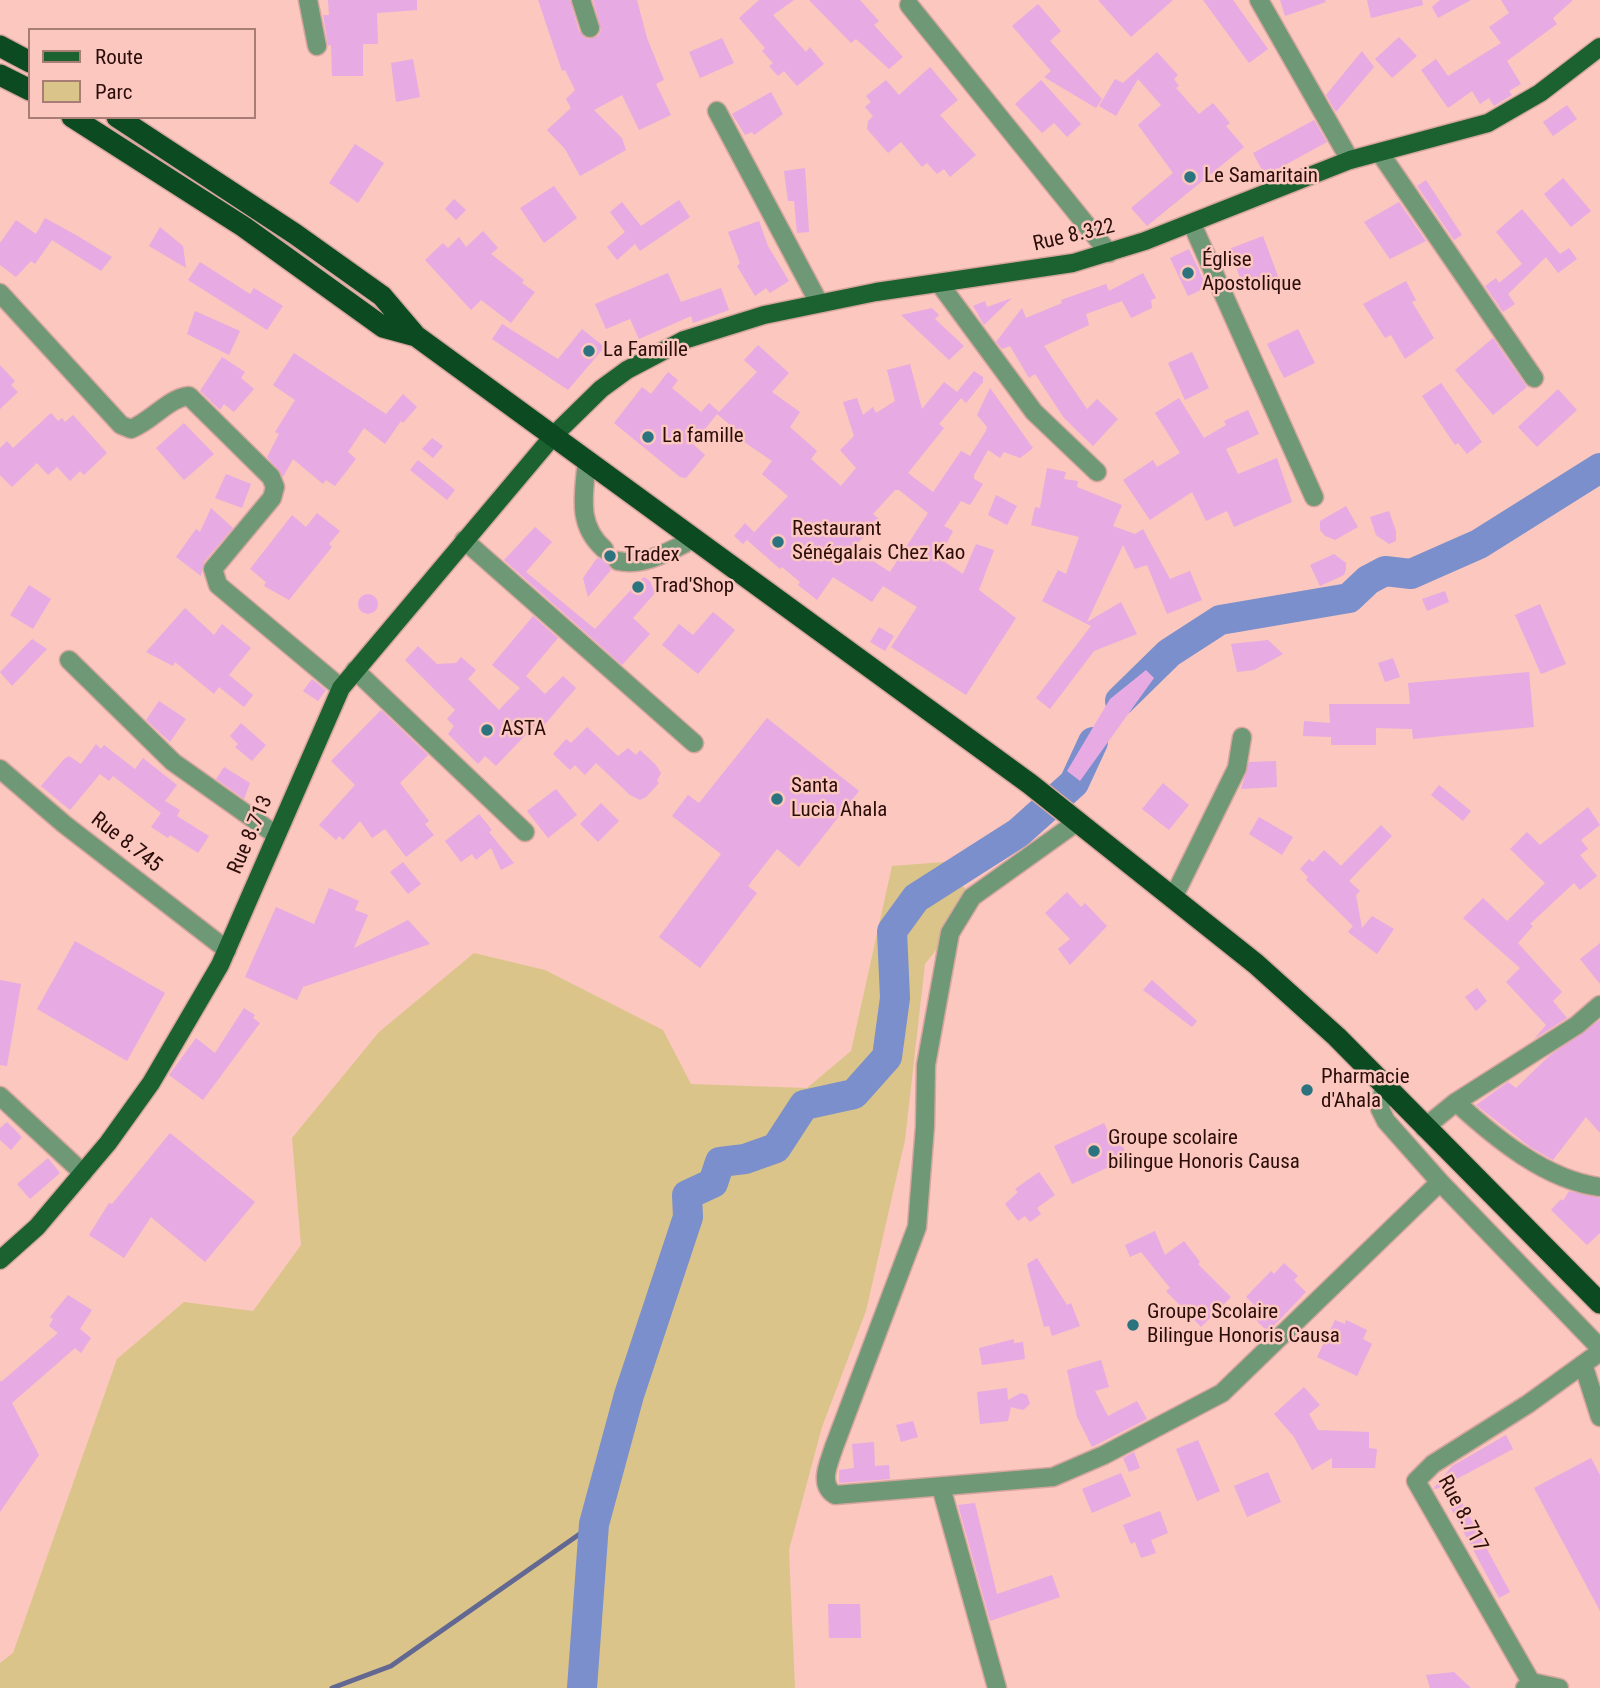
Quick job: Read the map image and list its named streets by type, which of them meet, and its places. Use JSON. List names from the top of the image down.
{
  "streets": {
    "main road": ["Rue 8.322", "Rue 8.713"],
    "street": ["Rue 8.745", "Rue 8.717"]
  },
  "crossings": [
    ["Rue 8.322", "Rue 8.713"],
    ["Rue 8.713", "Rue 8.745"]
  ],
  "places": [
    "Le Samaritain",
    "Église Apostolique",
    "La Famille",
    "La famille",
    "Restaurant Sénégalais Chez Kao",
    "Tradex",
    "Trad'Shop",
    "ASTA",
    "Santa Lucia Ahala",
    "Pharmacie d'Ahala",
    "Groupe scolaire bilingue Honoris Causa",
    "Groupe Scolaire Bilingue Honoris Causa"
  ],
  "legend": ["Route", "Parc"]
}
